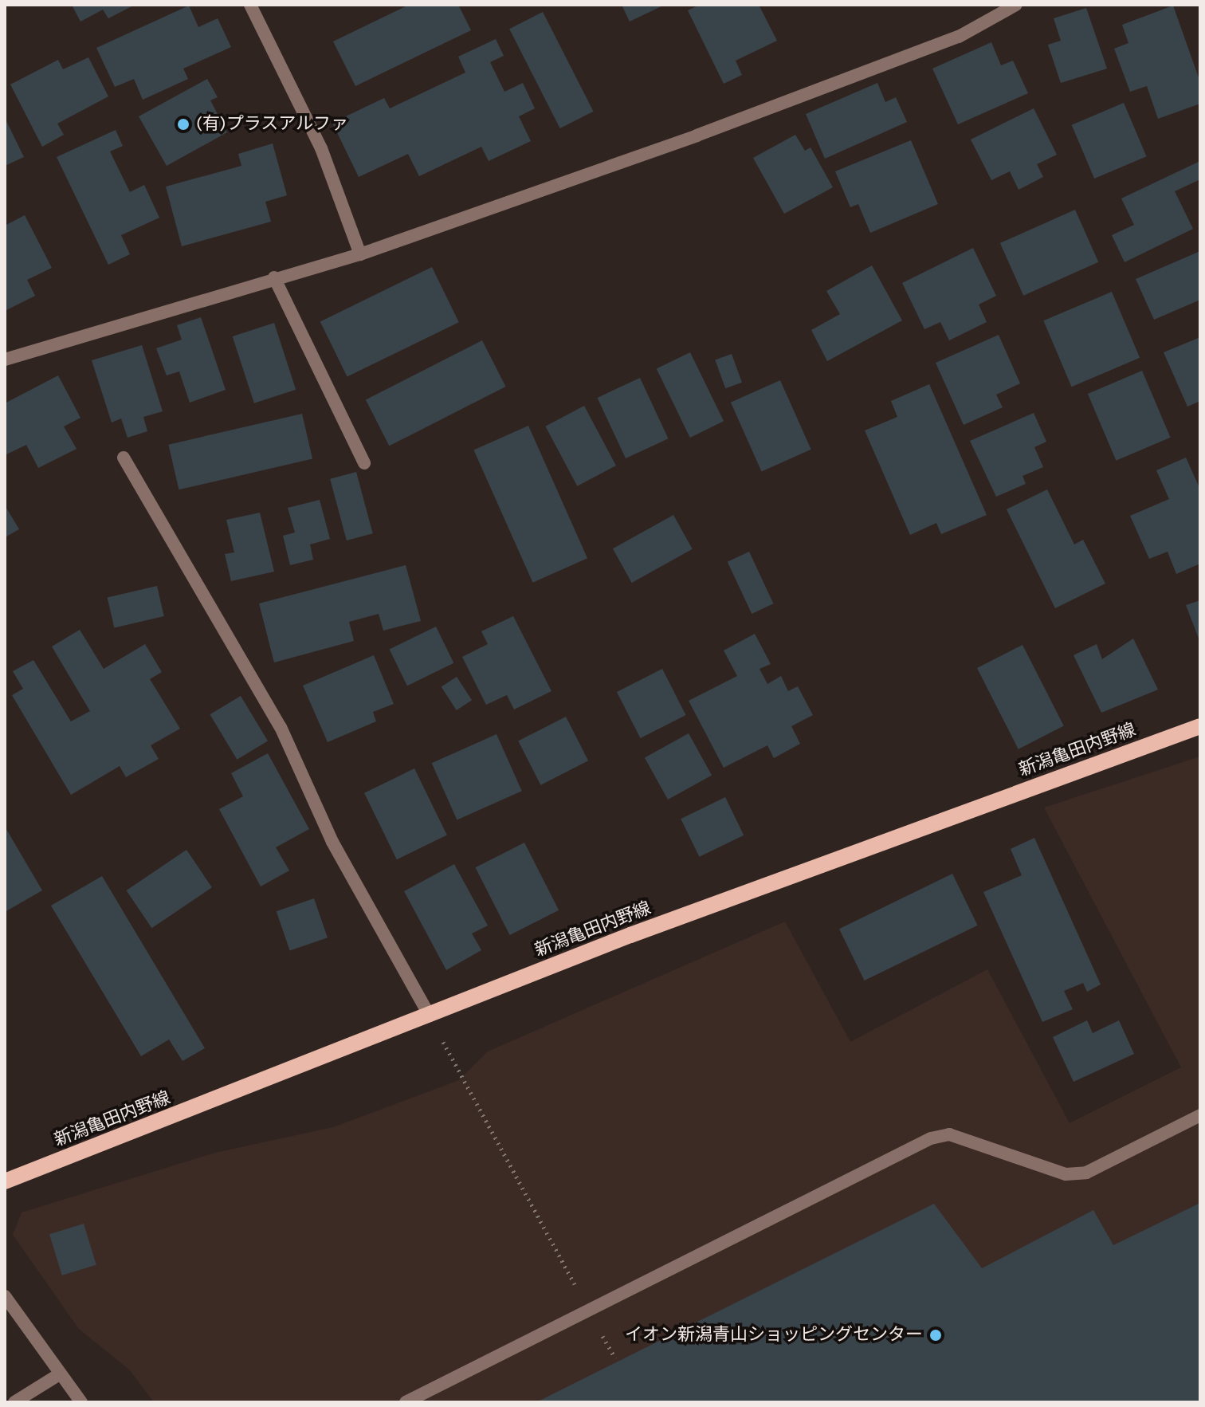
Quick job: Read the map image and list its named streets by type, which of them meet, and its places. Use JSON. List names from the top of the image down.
{
  "streets": {
    "main road": ["新潟亀田内野線"]
  },
  "places": ["(有)プラスアルファ", "イオン新潟青山ショッピングセンター"]
}
